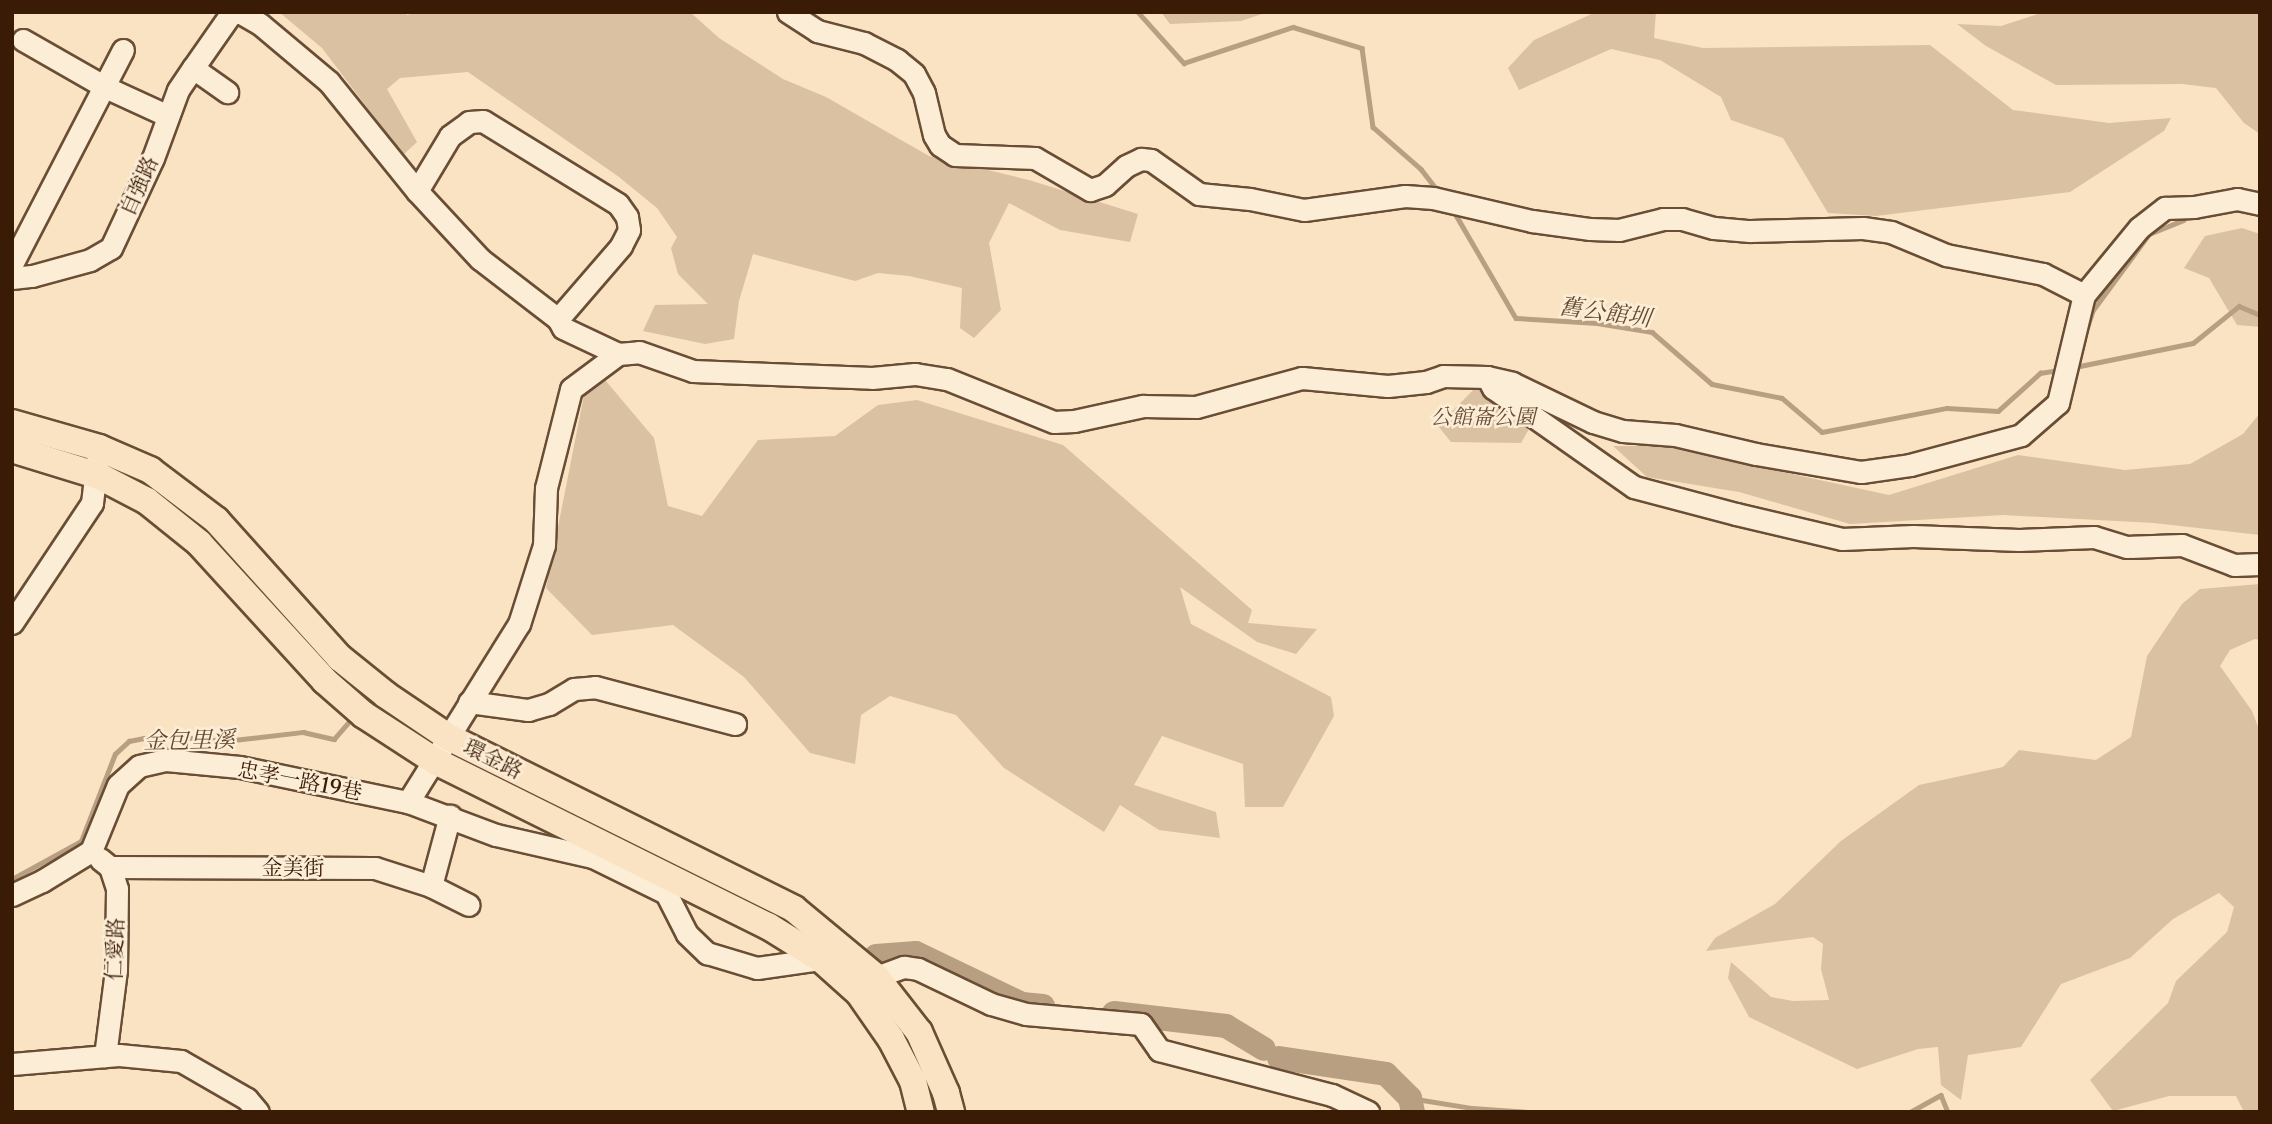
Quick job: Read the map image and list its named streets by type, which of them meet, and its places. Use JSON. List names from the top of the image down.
{
  "streets": {
    "main road": ["環金路"],
    "street": [
      "自強路",
      "忠孝一路19巷",
      "金美街",
      "仁愛路"
    ]
  },
  "crossings": [
    ["環金路", "忠孝一路19巷"],
    ["金美街", "仁愛路"]
  ],
  "water": ["舊公館圳", "金包里溪"],
  "parks": ["公館崙公園"]
}
